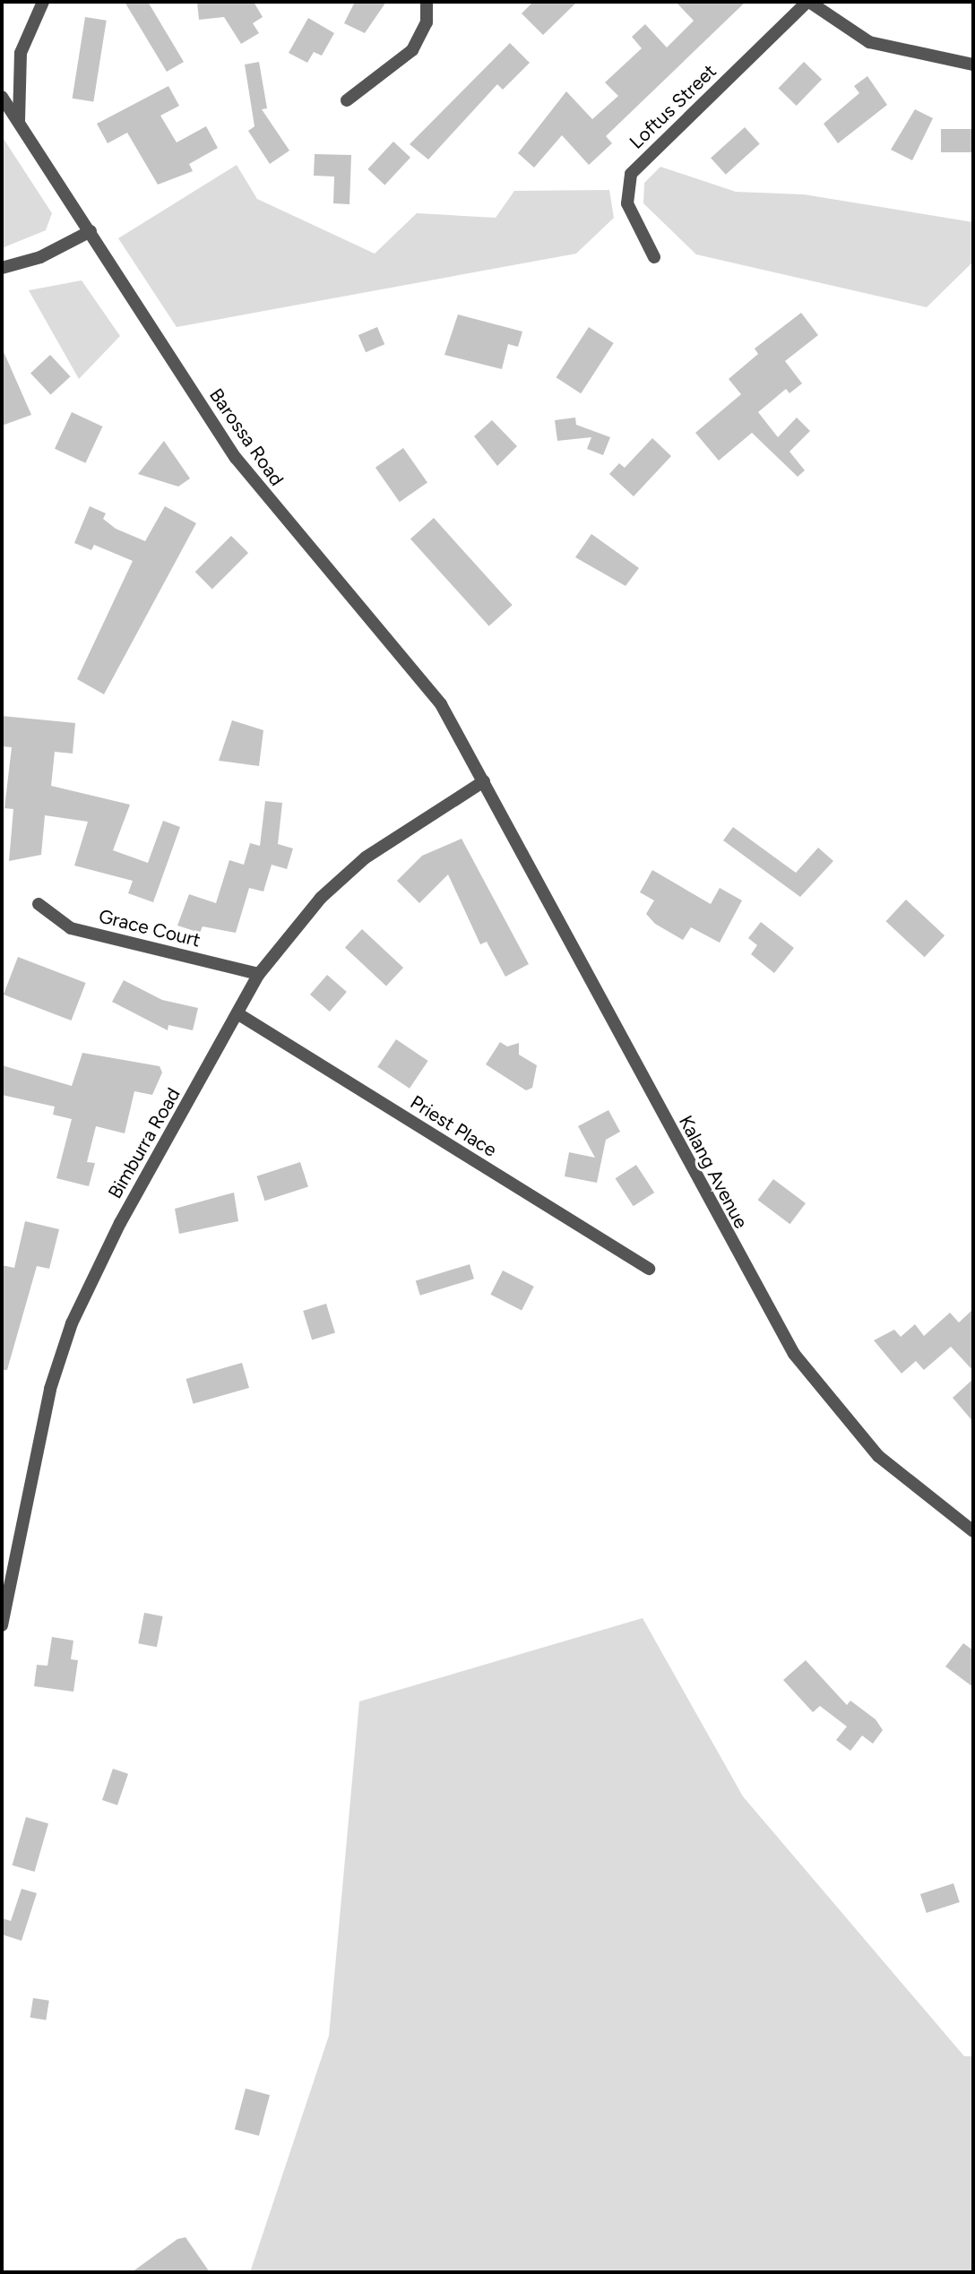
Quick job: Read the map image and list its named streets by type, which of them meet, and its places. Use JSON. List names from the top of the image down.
{
  "streets": {
    "street": [
      "Loftus Street",
      "Barossa Road",
      "Grace Court",
      "Priest Place",
      "Bimburra Road",
      "Kalang Avenue"
    ]
  },
  "crossings": [
    ["Barossa Road", "Bimburra Road"],
    ["Barossa Road", "Kalang Avenue"],
    ["Grace Court", "Bimburra Road"],
    ["Priest Place", "Bimburra Road"],
    ["Bimburra Road", "Kalang Avenue"]
  ]
}
